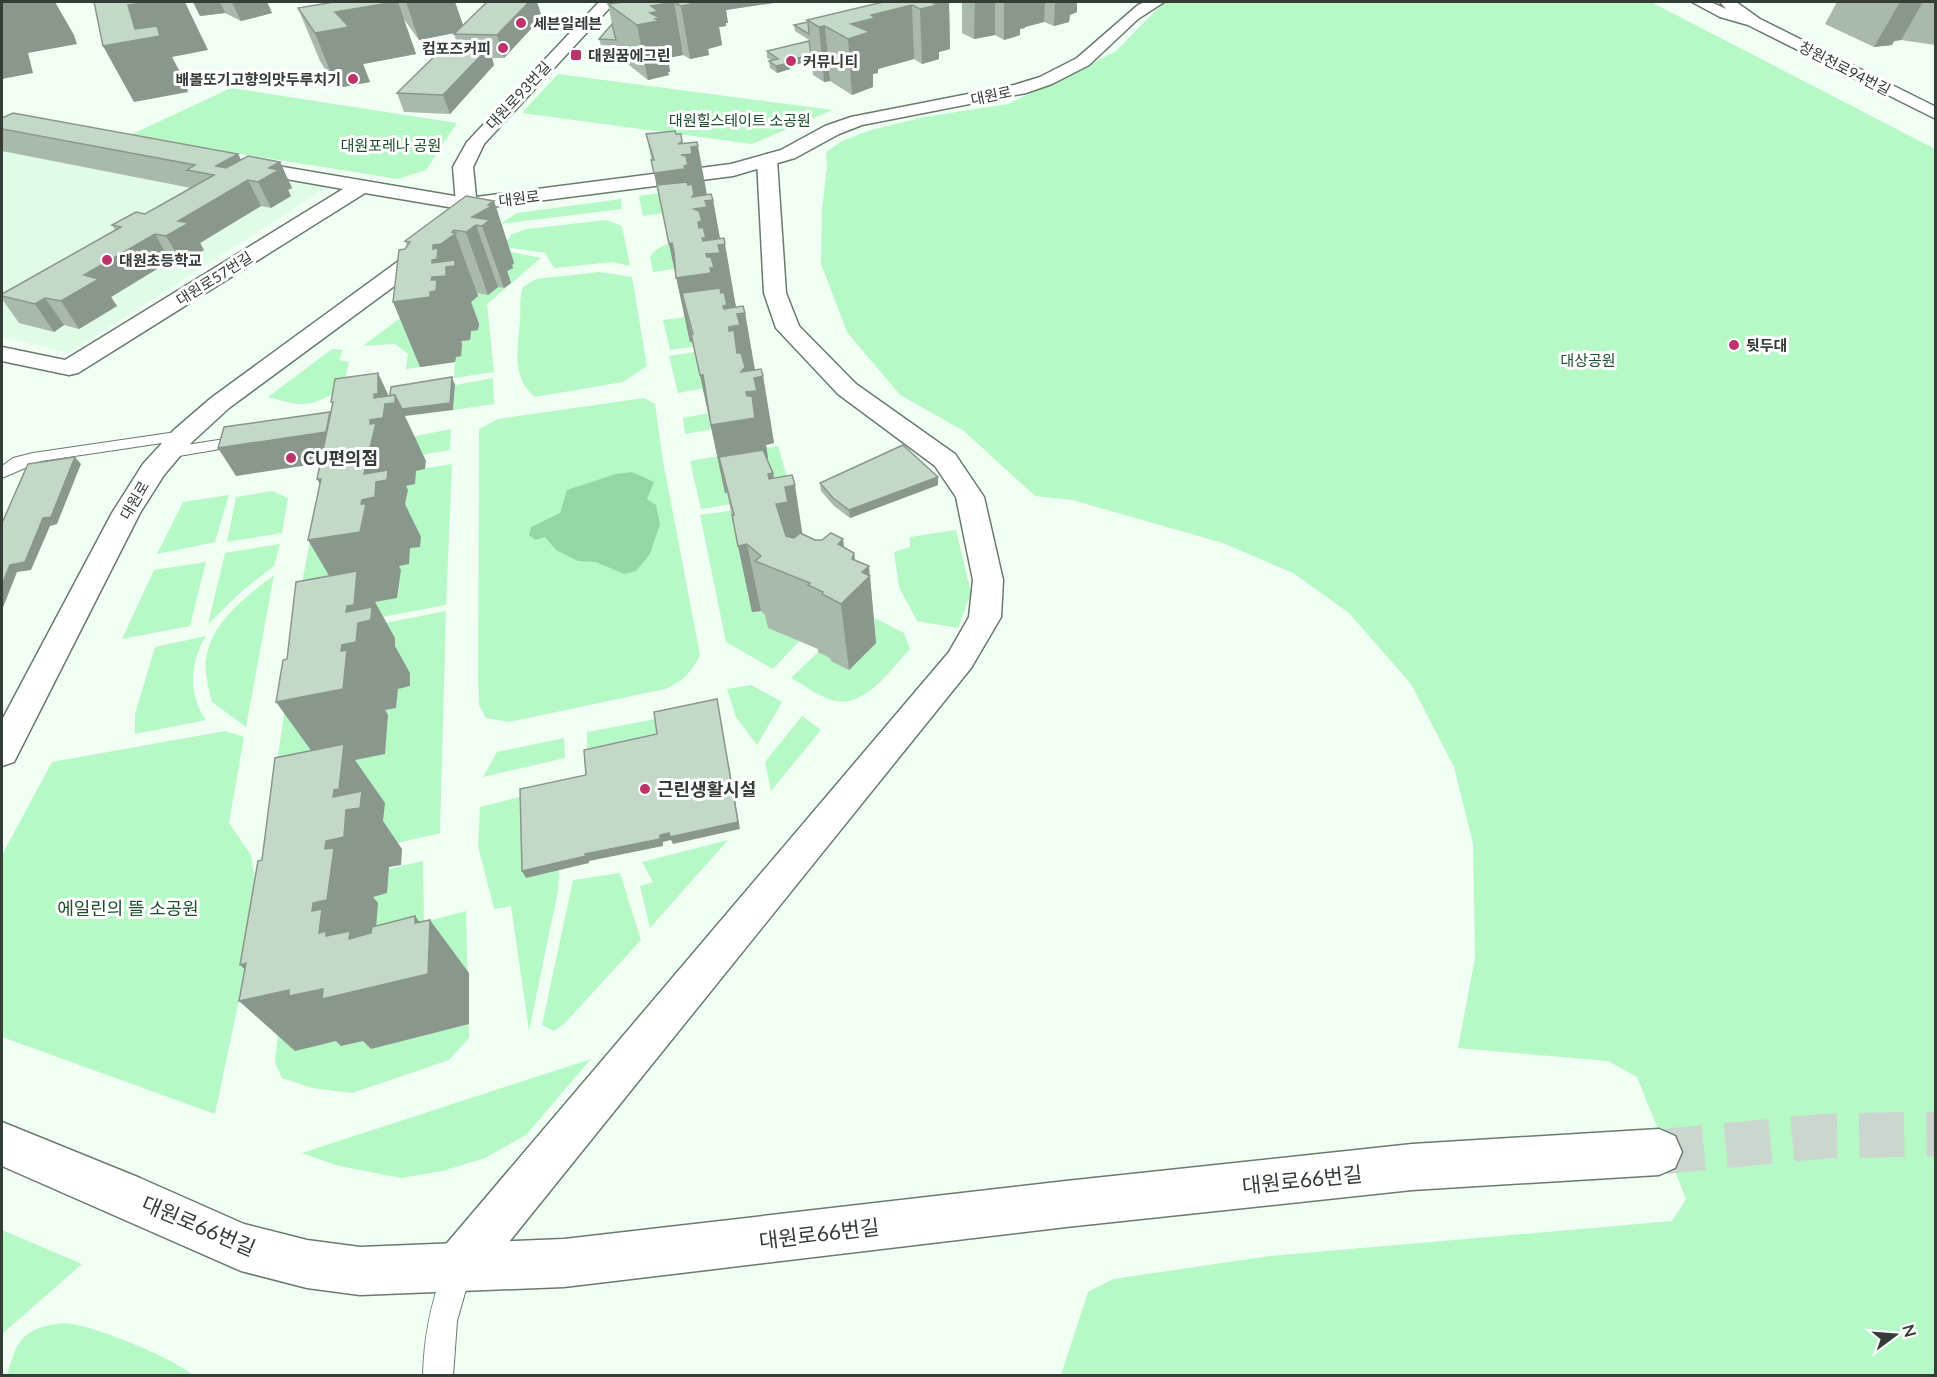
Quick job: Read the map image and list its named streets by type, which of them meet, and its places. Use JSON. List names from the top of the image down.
{
  "streets": {
    "street": [
      "창원천로94번길",
      "대원로93번길",
      "대원로",
      "대원로57번길",
      "대원로66번길"
    ]
  },
  "crossings": [
    ["대원로93번길", "대원로"]
  ],
  "parks": [
    "대원힐스테이트 소공원",
    "대원포레나 공원",
    "대상공원",
    "에일린의 뜰 소공원"
  ],
  "places": {
    "other": [
      "세븐일레븐",
      "컴포즈커피",
      "커뮤니티",
      "배볼또기고향의맛두루치기",
      "대원초등학교",
      "뒷두대",
      "CU편의점",
      "근린생활시설"
    ],
    "transit": ["대원꿈에그린"]
  },
  "north": "right"
}
